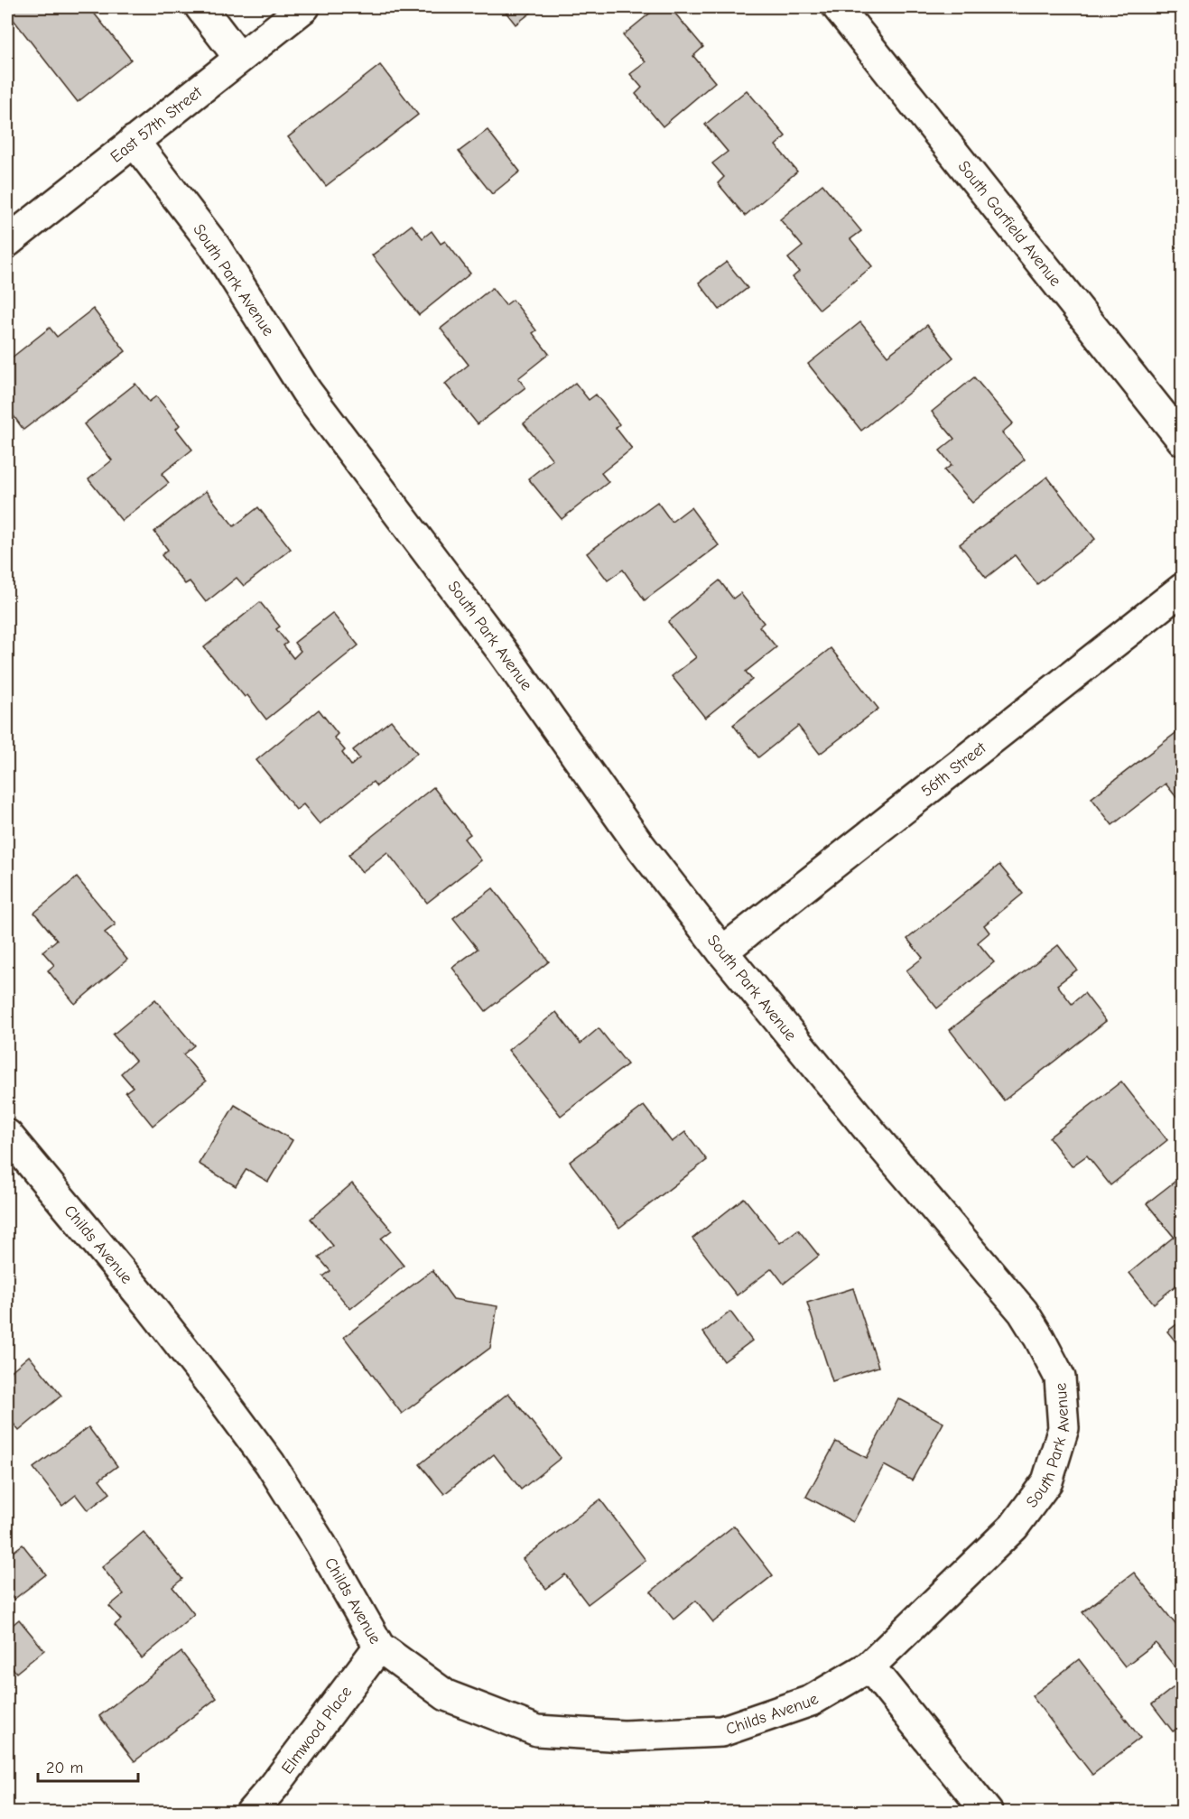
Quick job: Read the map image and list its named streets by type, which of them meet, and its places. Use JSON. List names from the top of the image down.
{
  "streets": {
    "street": [
      "East 57th Street",
      "South Garfield Avenue",
      "South Park Avenue",
      "56th Street",
      "Childs Avenue",
      "Elmwood Place"
    ]
  },
  "crossings": [
    ["East 57th Street", "South Park Avenue"],
    ["South Park Avenue", "56th Street"],
    ["South Park Avenue", "Childs Avenue"],
    ["Childs Avenue", "Elmwood Place"]
  ],
  "scale_bar": "20 m"
}
